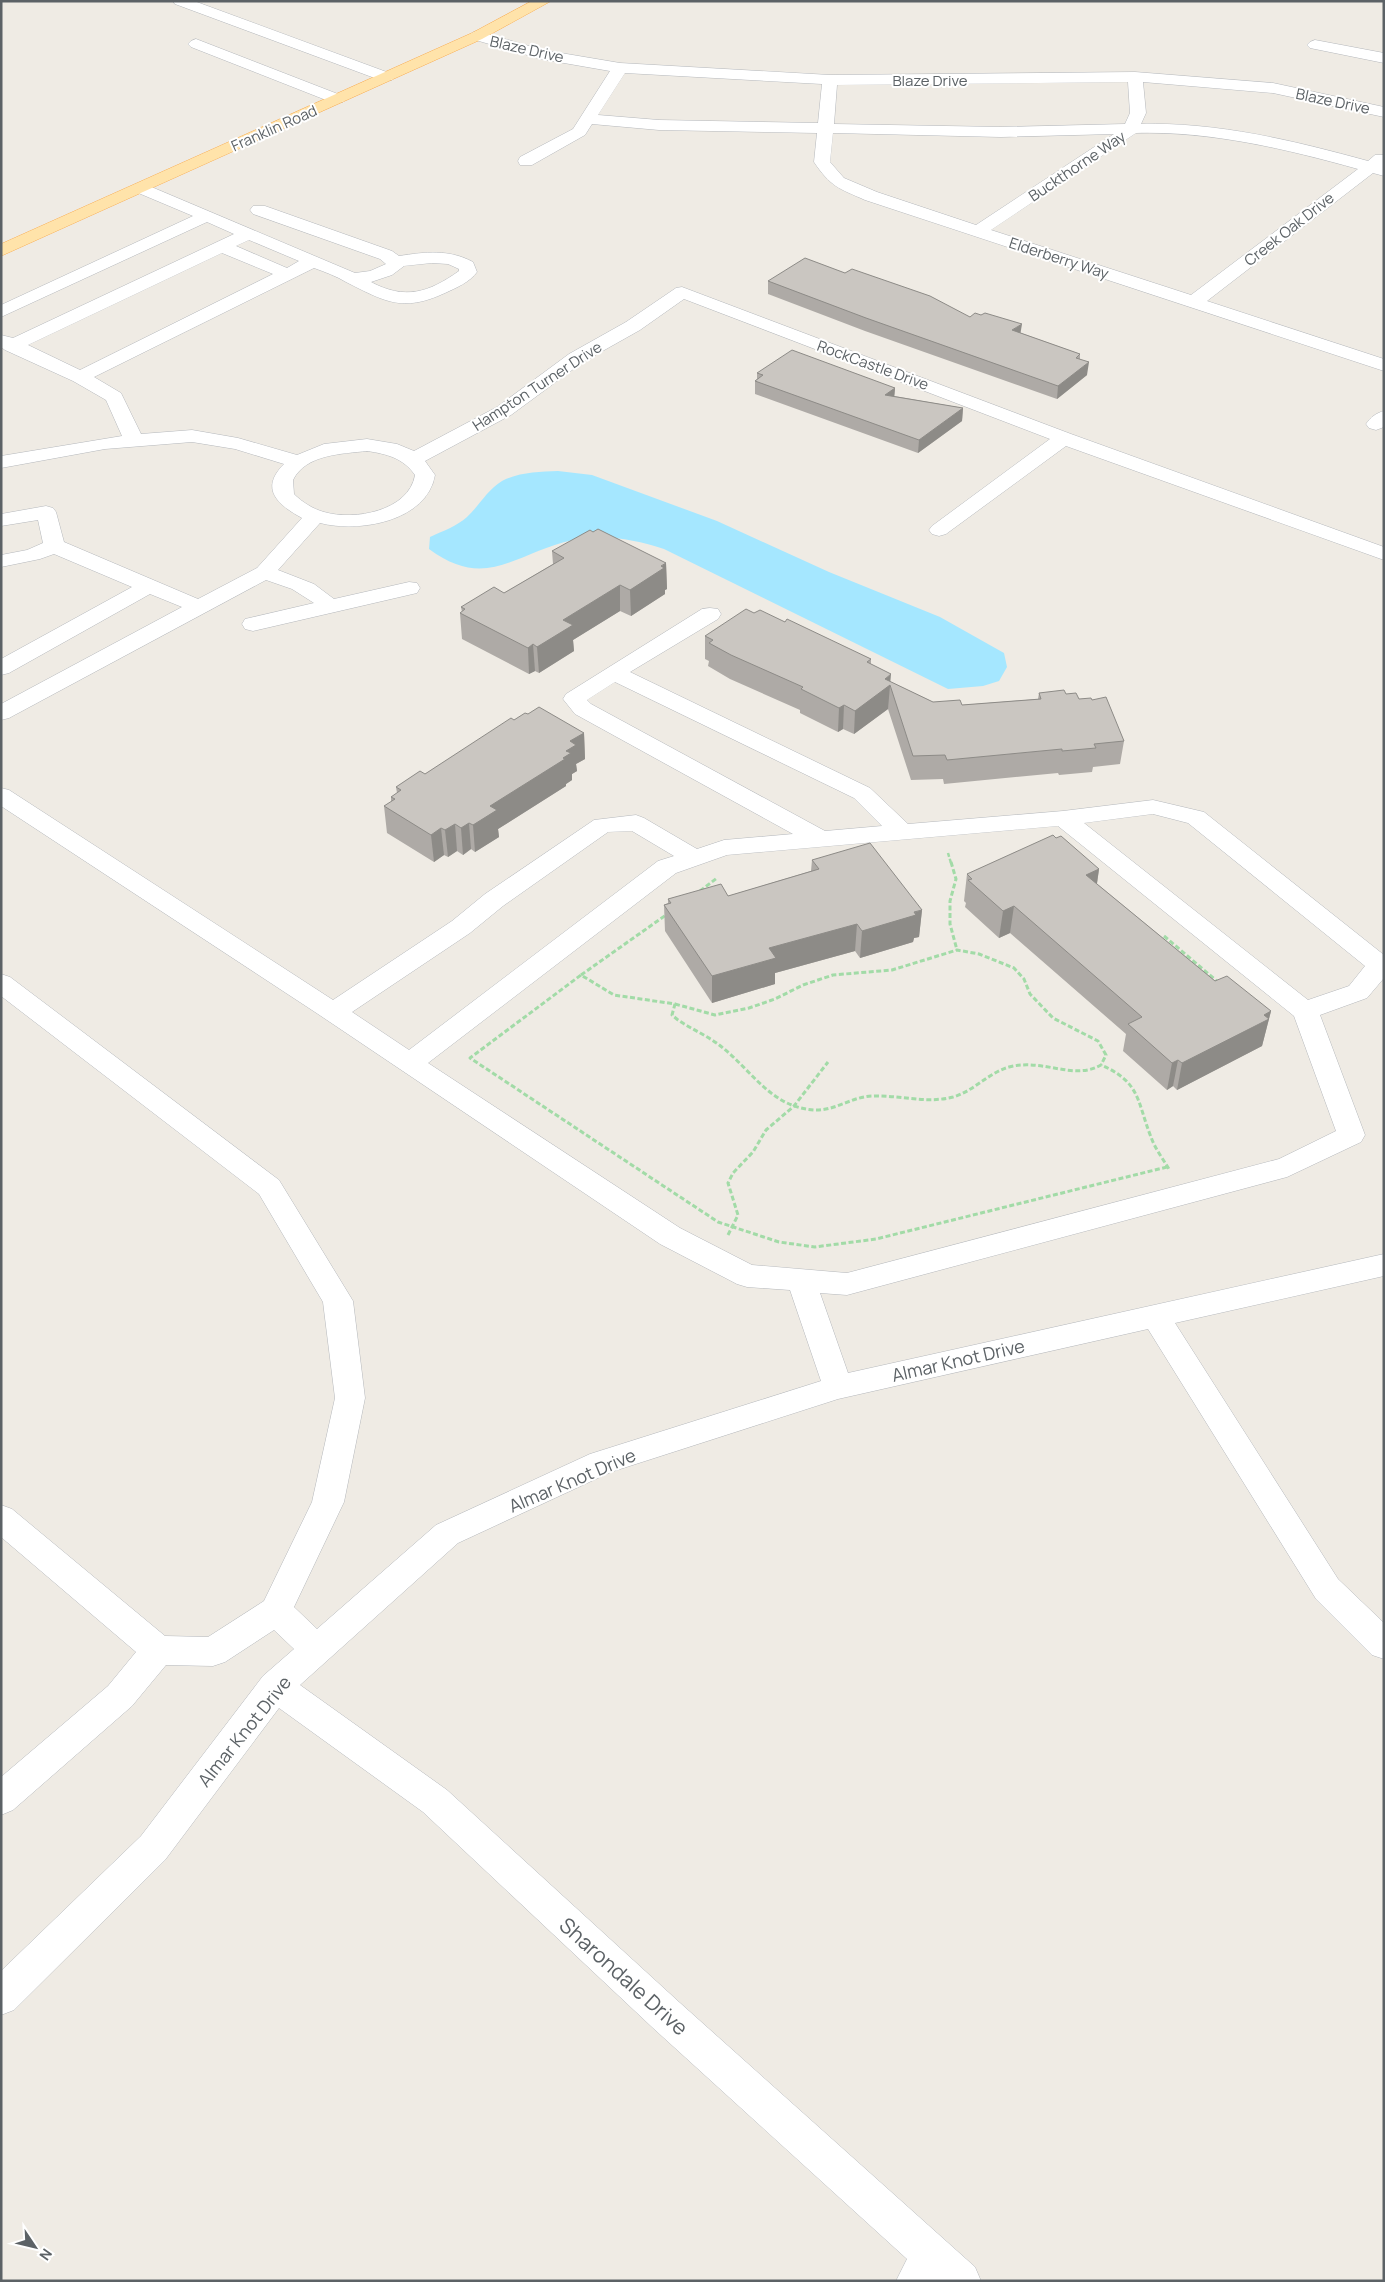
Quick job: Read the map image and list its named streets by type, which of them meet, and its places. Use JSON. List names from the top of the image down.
{
  "streets": {
    "main road": ["Franklin Road"],
    "street": [
      "Blaze Drive",
      "Buckthorne Way",
      "Creek Oak Drive",
      "Elderberry Way",
      "RockCastle Drive",
      "Hampton Turner Drive",
      "Almar Knot Drive",
      "Sharondale Drive"
    ]
  },
  "crossings": [
    ["Blaze Drive", "Franklin Road"],
    ["Blaze Drive", "Buckthorne Way"],
    ["Blaze Drive", "Elderberry Way"],
    ["Buckthorne Way", "Elderberry Way"],
    ["Creek Oak Drive", "Elderberry Way"],
    ["RockCastle Drive", "Hampton Turner Drive"],
    ["Almar Knot Drive", "Sharondale Drive"]
  ],
  "north": "bottom right"
}
